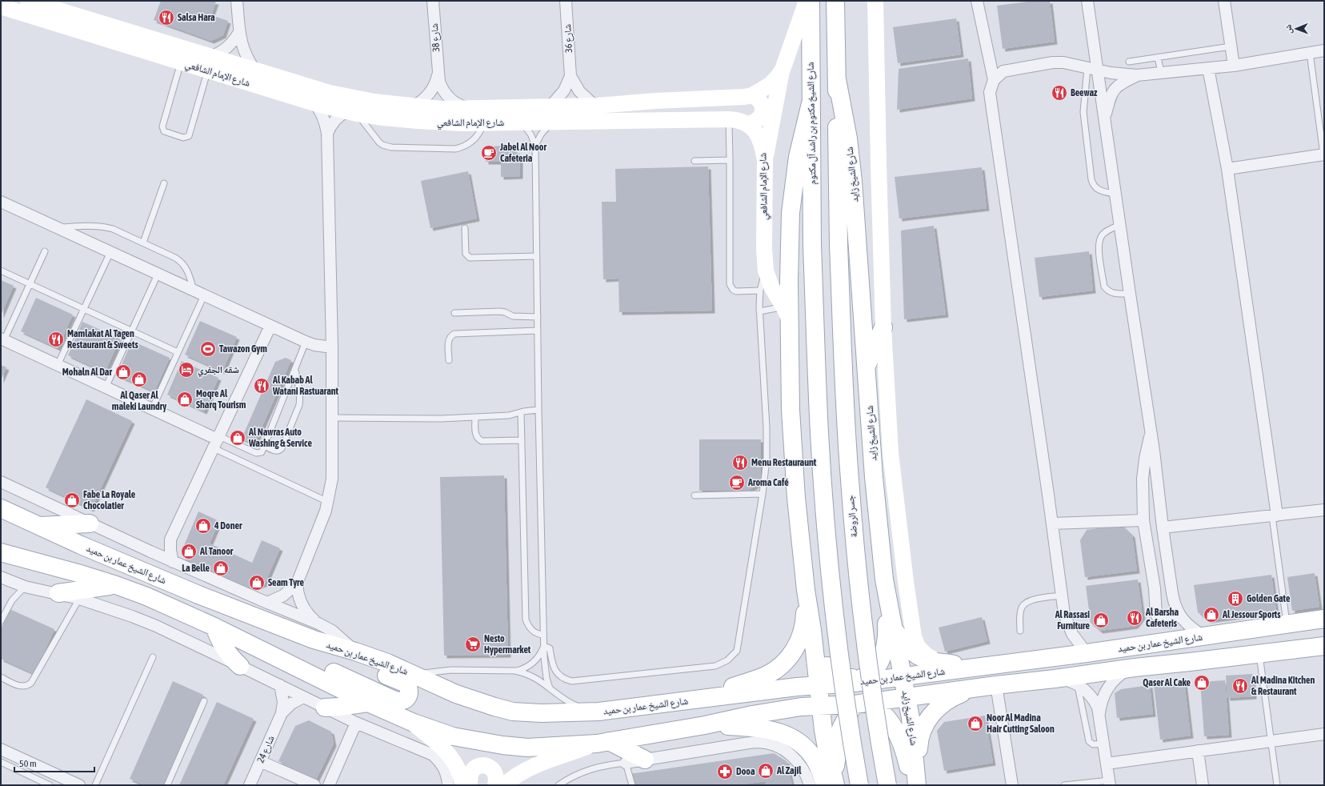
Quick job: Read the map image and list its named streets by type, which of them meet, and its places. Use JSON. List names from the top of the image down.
{
  "streets": {
    "main road": [
      "شارع الشيخ مكتوم بن راشد آل مكتوم",
      "شارع الشيخ زايد",
      "جسر الروضة",
      "شارع الشيخ عمار بن حميد"
    ],
    "street": [
      "شارع 38",
      "شارع 36",
      "شارع الإمام الشافعي",
      "شارع 24"
    ]
  },
  "crossings": [
    ["شارع 38", "شارع الإمام الشافعي"],
    ["شارع 36", "شارع الإمام الشافعي"],
    ["شارع الشيخ زايد", "جسر الروضة"],
    ["شارع الشيخ زايد", "شارع الشيخ عمار بن حميد"]
  ],
  "places": {
    "restaurant": [
      "Salsa Hara",
      "Beewaz",
      "Mamlakat Al Tagen Restaurant & Sweets",
      "Al Kabab Al Watani Rastuarant",
      "Menu Restauraunt",
      "Al Barsha Cafeteris",
      "Al Madina Kitchen & Restaurant"
    ],
    "cafe": ["Jabel Al Noor Cafeteria", "Aroma Café"],
    "sports": ["Tawazon Gym"],
    "hotel": ["شقه الجفري"],
    "shop": [
      "Mohaln Al Dar",
      "Al Qaser Al maleki Laundry",
      "Moqre Al Sharq Tourism",
      "Al Nawras Auto Washing & Service",
      "Fabe La Royale Chocolatier",
      "4 Doner",
      "Al Tanoor",
      "La Belle",
      "Seam Tyre",
      "Al Jessour Sports",
      "Al Rassasi Furniture",
      "Qaser Al Cake",
      "Noor Al Madina Hair Cutting Saloon",
      "Al Zajil"
    ],
    "building": ["Golden Gate"],
    "supermarket": ["Nesto Hypermarket"],
    "pharmacy": ["Dooa"]
  },
  "scale_bar": "50 m",
  "north": "left"
}
